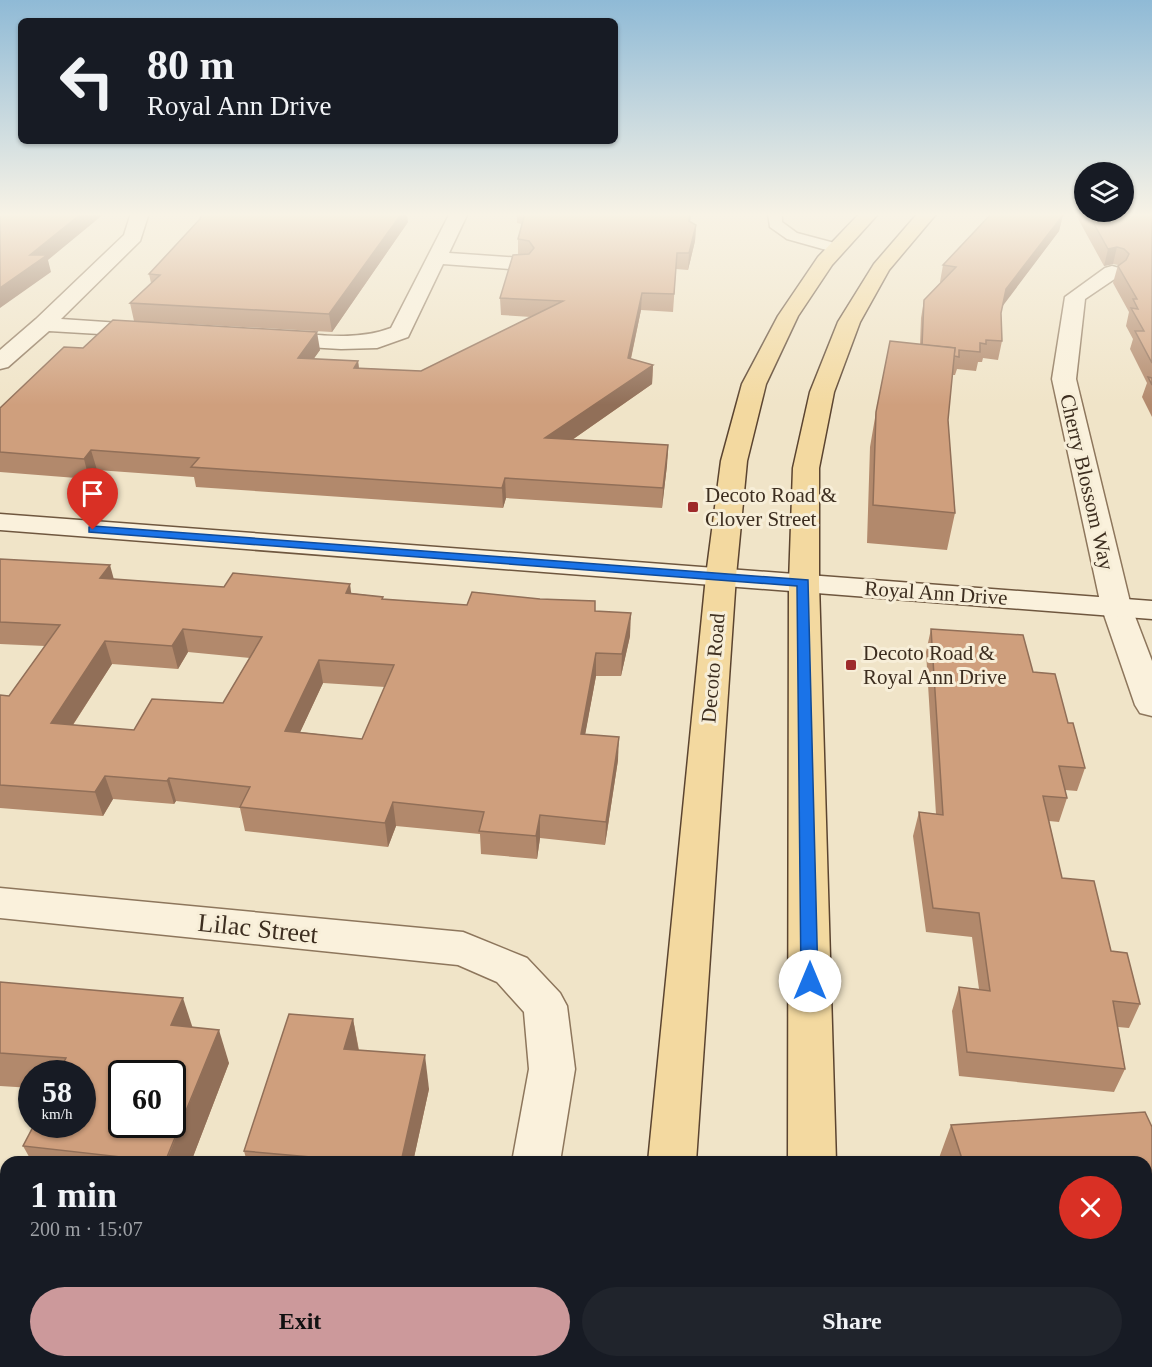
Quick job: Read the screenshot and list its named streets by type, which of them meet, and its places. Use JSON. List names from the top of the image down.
{
  "streets": {
    "main road": ["Decoto Road"],
    "street": ["Cherry Blossom Way", "Royal Ann Drive", "Lilac Street"]
  },
  "crossings": [
    ["Cherry Blossom Way", "Royal Ann Drive"],
    ["Royal Ann Drive", "Decoto Road"]
  ],
  "places": {
    "transit": ["Decoto Road & Clover Street", "Decoto Road & Royal Ann Drive"]
  },
  "page": {
    "turn": ["80 m", "Royal Ann Drive"],
    "speed": "58 km/h",
    "limit": "60",
    "heading": ["1 min", "200 m · 15:07"],
    "buttons": ["Exit", "Share"]
  }
}
